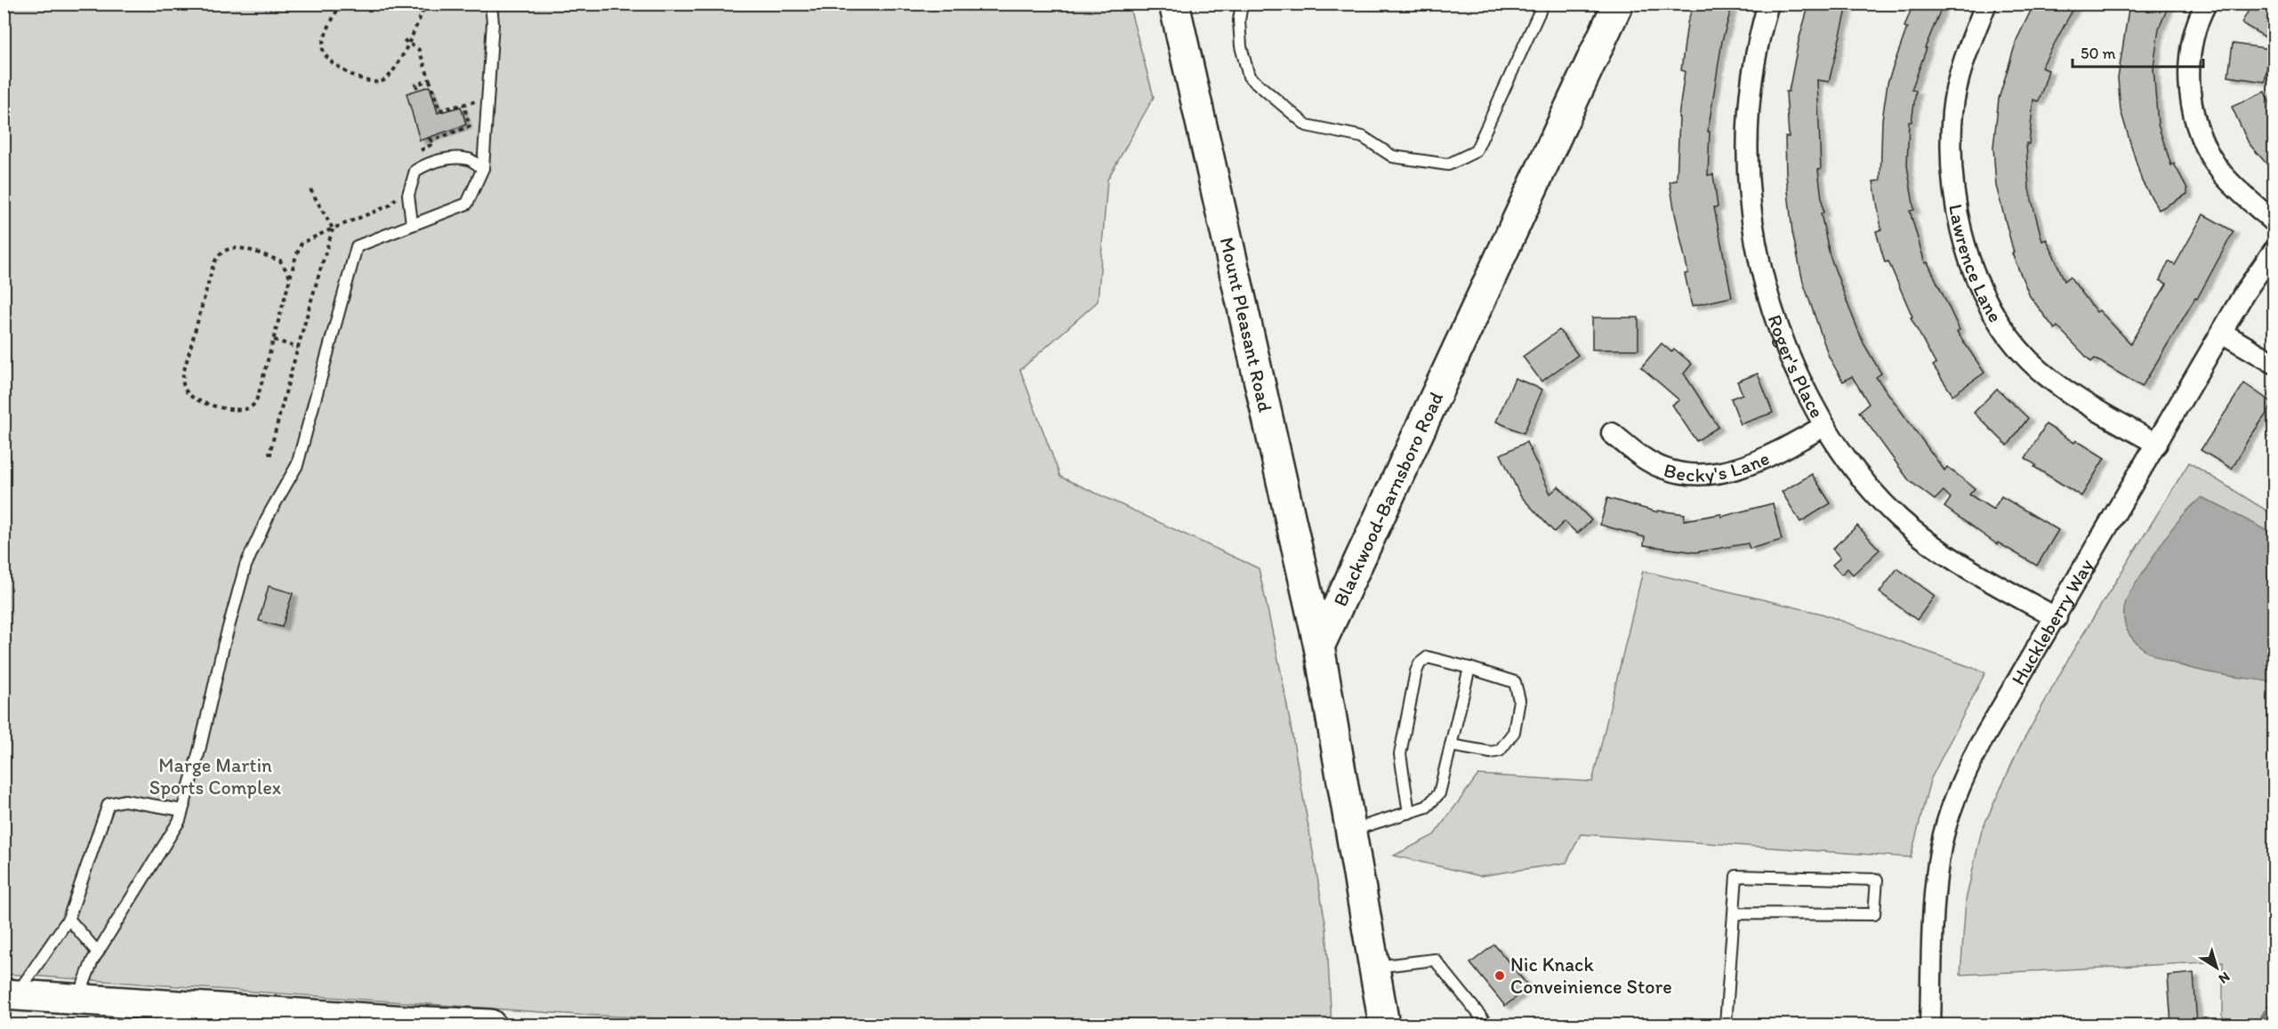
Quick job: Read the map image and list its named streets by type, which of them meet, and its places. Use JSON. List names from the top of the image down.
{
  "streets": {
    "main road": ["Mount Pleasant Road", "Blackwood-Barnsboro Road"],
    "street": [
      "Lawrence Lane",
      "Roger's Place",
      "Becky's Lane",
      "Huckleberry Way"
    ]
  },
  "crossings": [
    ["Lawrence Lane", "Huckleberry Way"],
    ["Mount Pleasant Road", "Blackwood-Barnsboro Road"],
    ["Roger's Place", "Becky's Lane"],
    ["Roger's Place", "Huckleberry Way"]
  ],
  "parks": ["Marge Martin Sports Complex"],
  "places": ["Nic Knack Conveinience Store"],
  "scale_bar": "50 m",
  "north": "bottom right"
}
